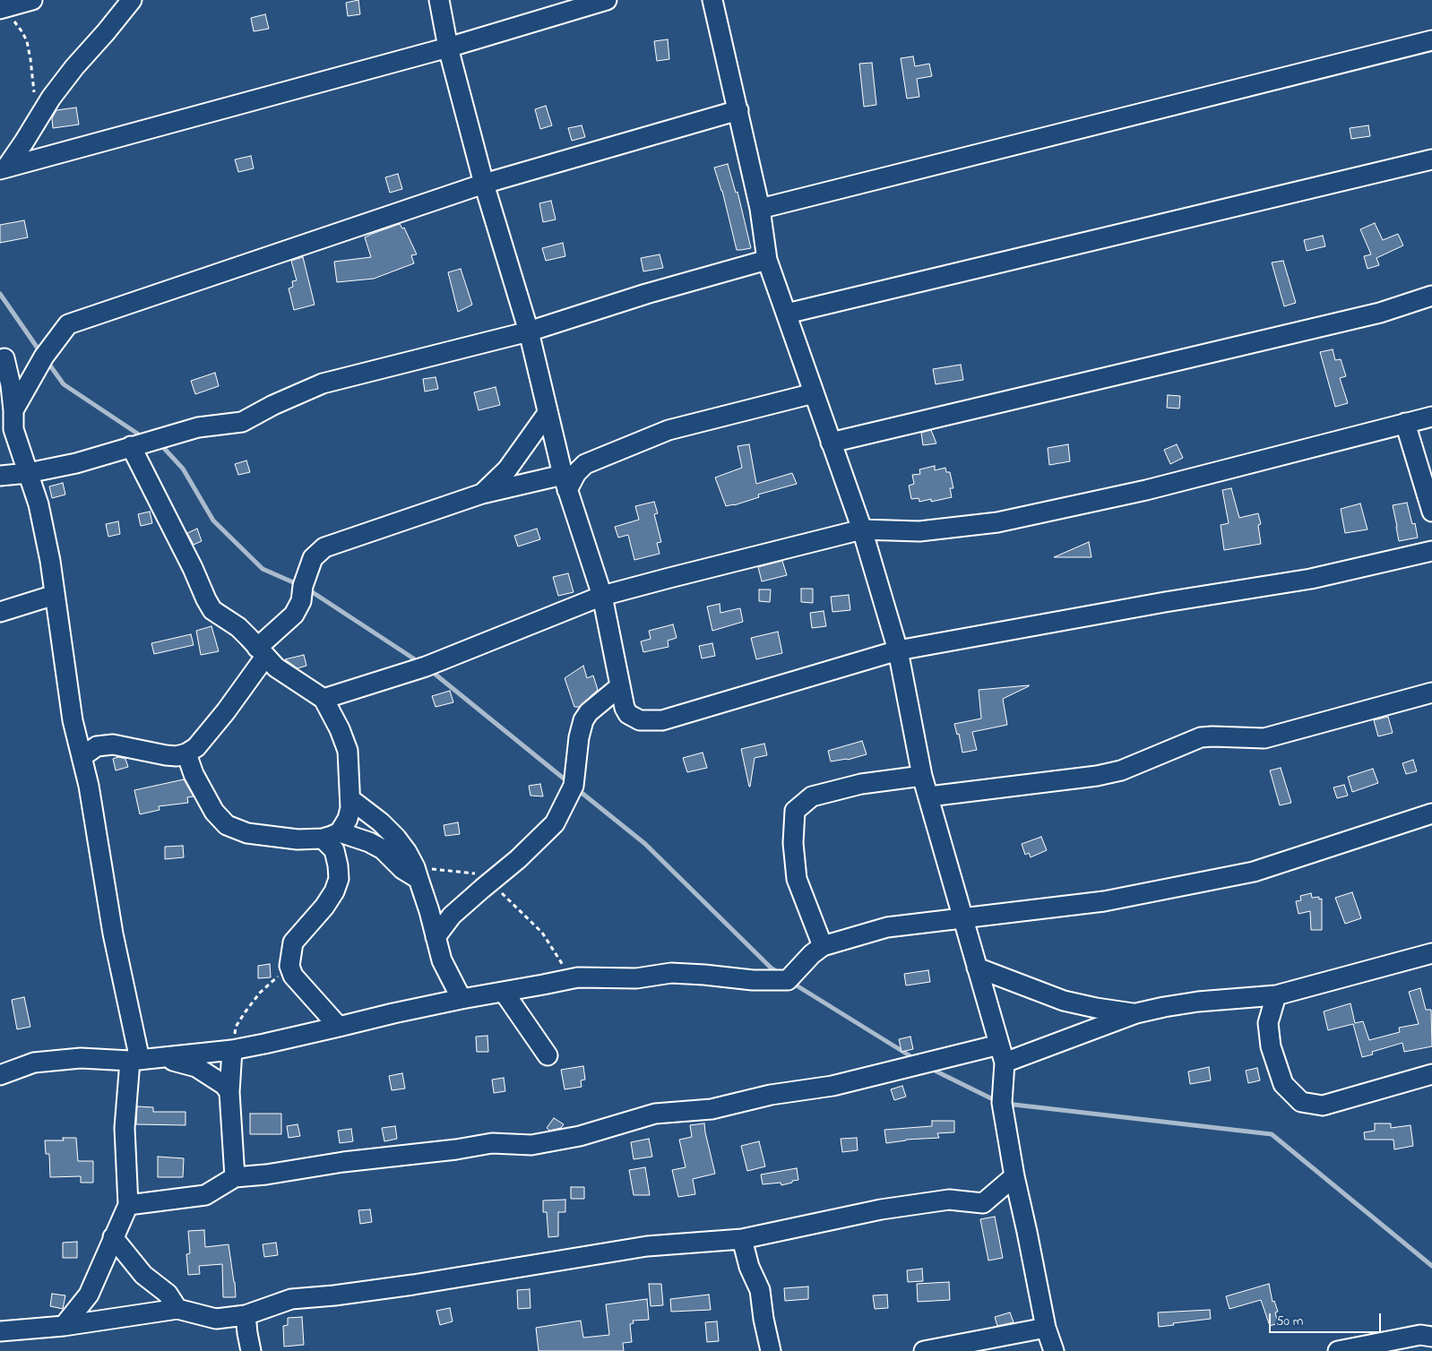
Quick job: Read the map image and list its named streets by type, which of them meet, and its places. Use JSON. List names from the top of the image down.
{
  "scale_bar": "50 m"
}
